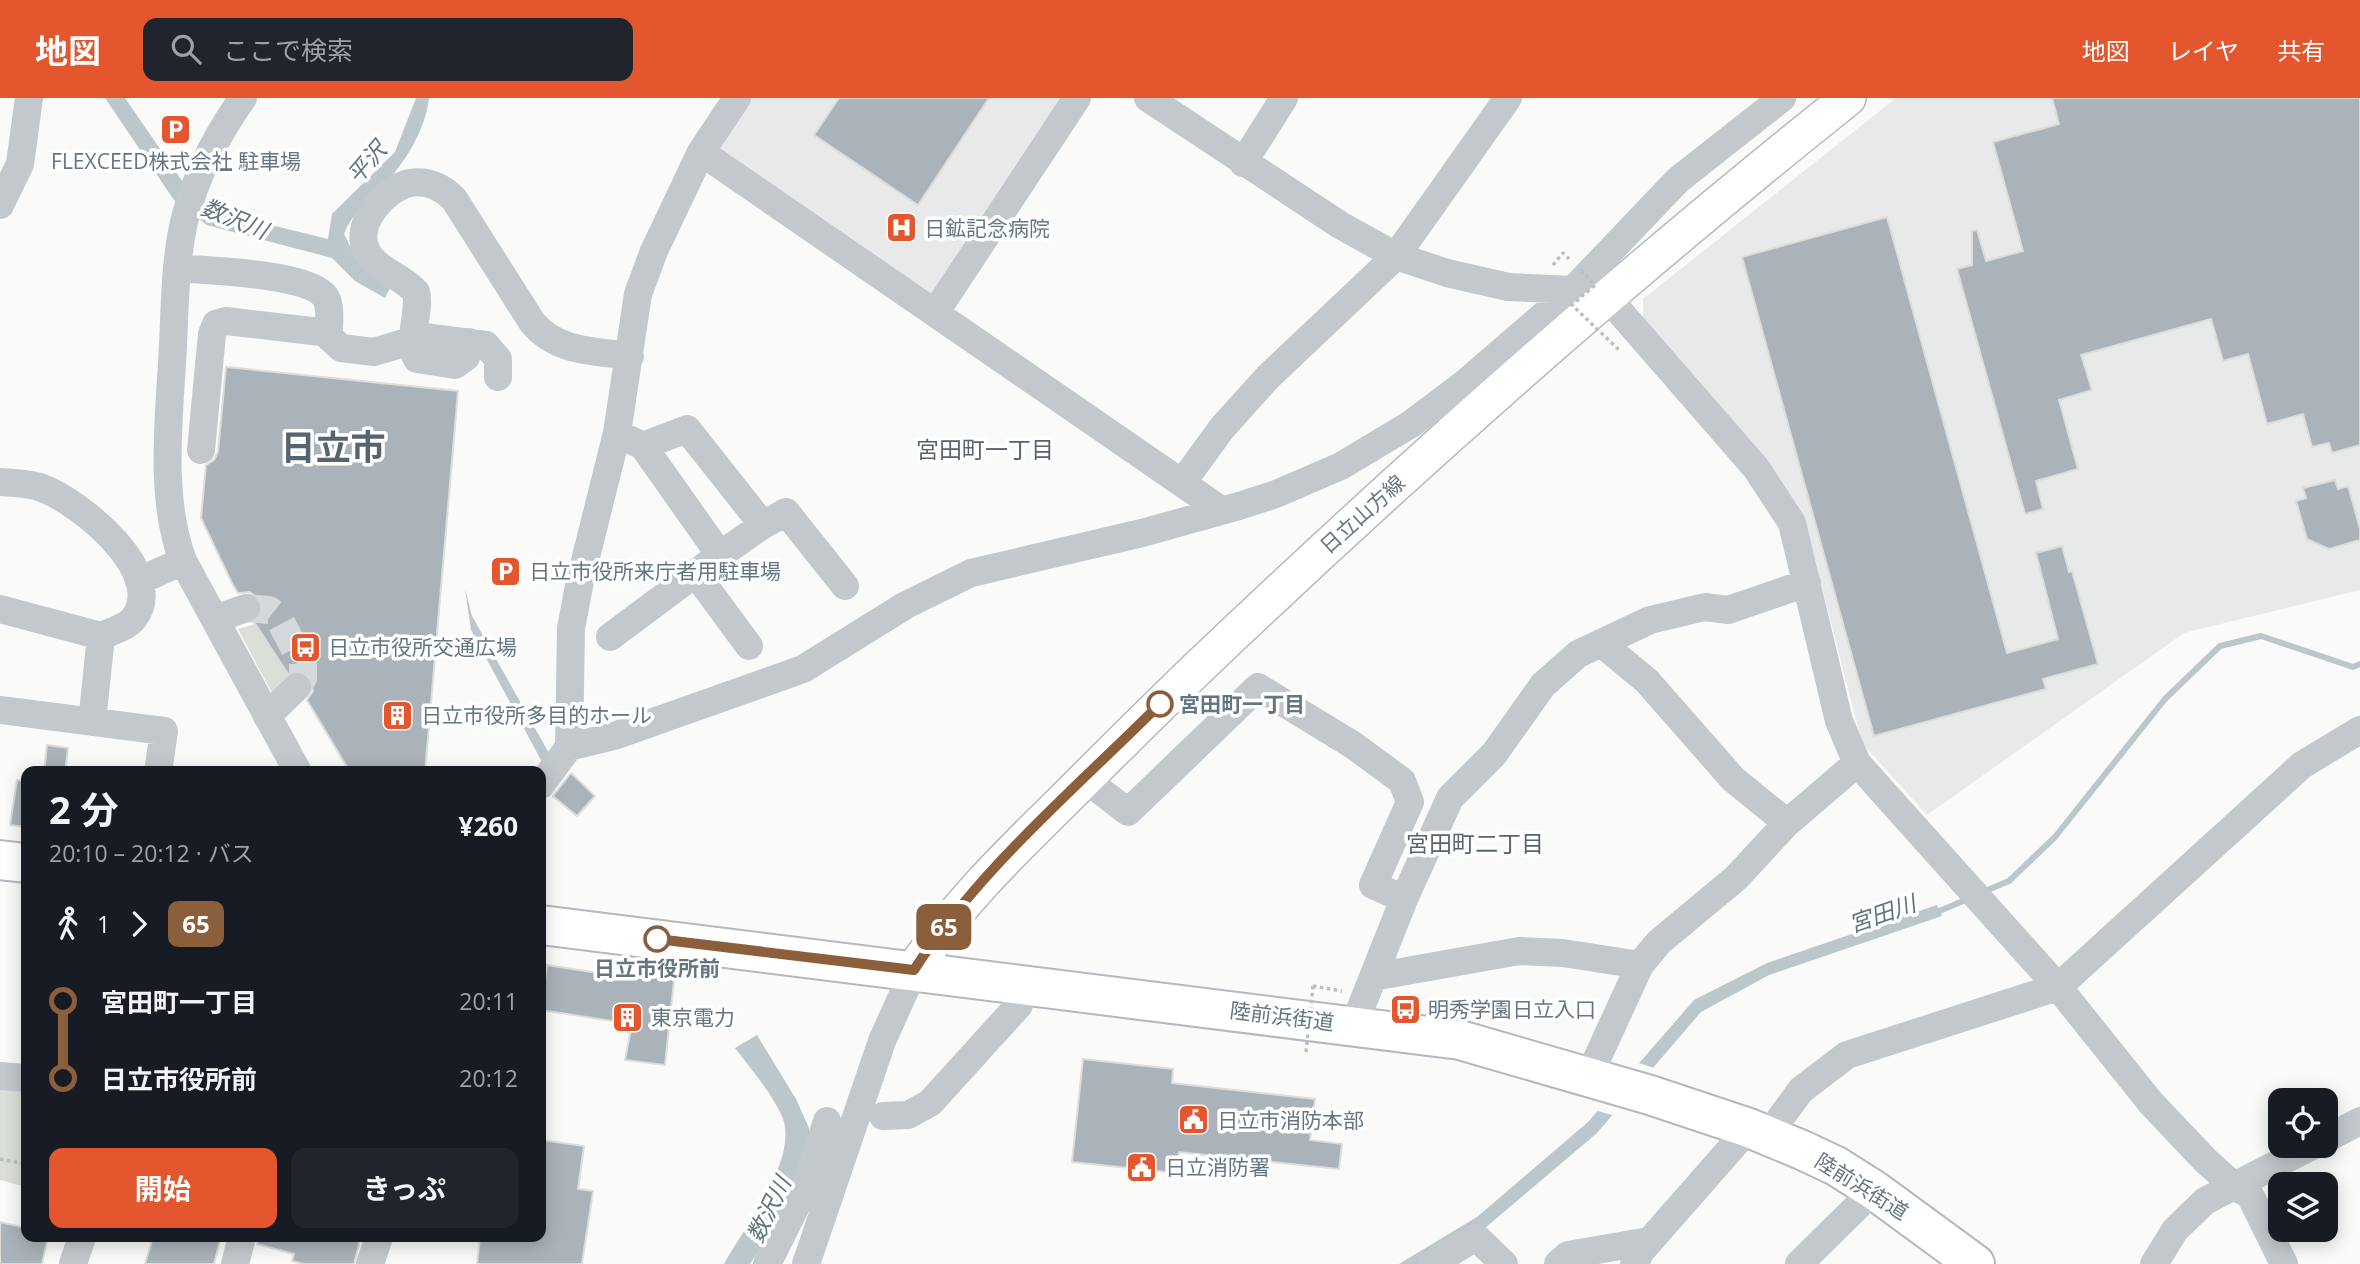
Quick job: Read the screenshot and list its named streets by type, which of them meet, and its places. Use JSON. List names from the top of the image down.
{
  "streets": {
    "highway": ["陸前浜街道"],
    "main road": ["日立山方線"]
  },
  "crossings": [
    ["日立山方線", "陸前浜街道"]
  ],
  "districts": ["日立市", "宮田町一丁目", "宮田町二丁目"],
  "water": ["平沢", "数沢川", "宮田川"],
  "places": {
    "parking": ["FLEXCEED株式会社 駐車場", "日立市役所来庁者用駐車場"],
    "hospital": ["日鉱記念病院"],
    "bus stop": ["日立市役所交通広場", "明秀学園日立入口"],
    "other": ["宮田町一丁目", "日立市役所前"],
    "building": ["日立市役所多目的ホール", "東京電力"],
    "public building": ["日立市消防本部", "日立消防署"]
  },
  "lines": ["bus line 65"],
  "page": {
    "header": "地図",
    "search": "ここで検索",
    "nav": ["地図", "レイヤ", "共有"],
    "on_map": "65",
    "heading": ["2 分", "20:10 – 20:12 · バス", "¥260"],
    "legs": ["1", "65"],
    "list": [
      {
        "name": "宮田町一丁目",
        "value": "20:11"
      },
      {
        "name": "日立市役所前",
        "value": "20:12"
      }
    ],
    "buttons": ["開始", "きっぷ"]
  }
}
